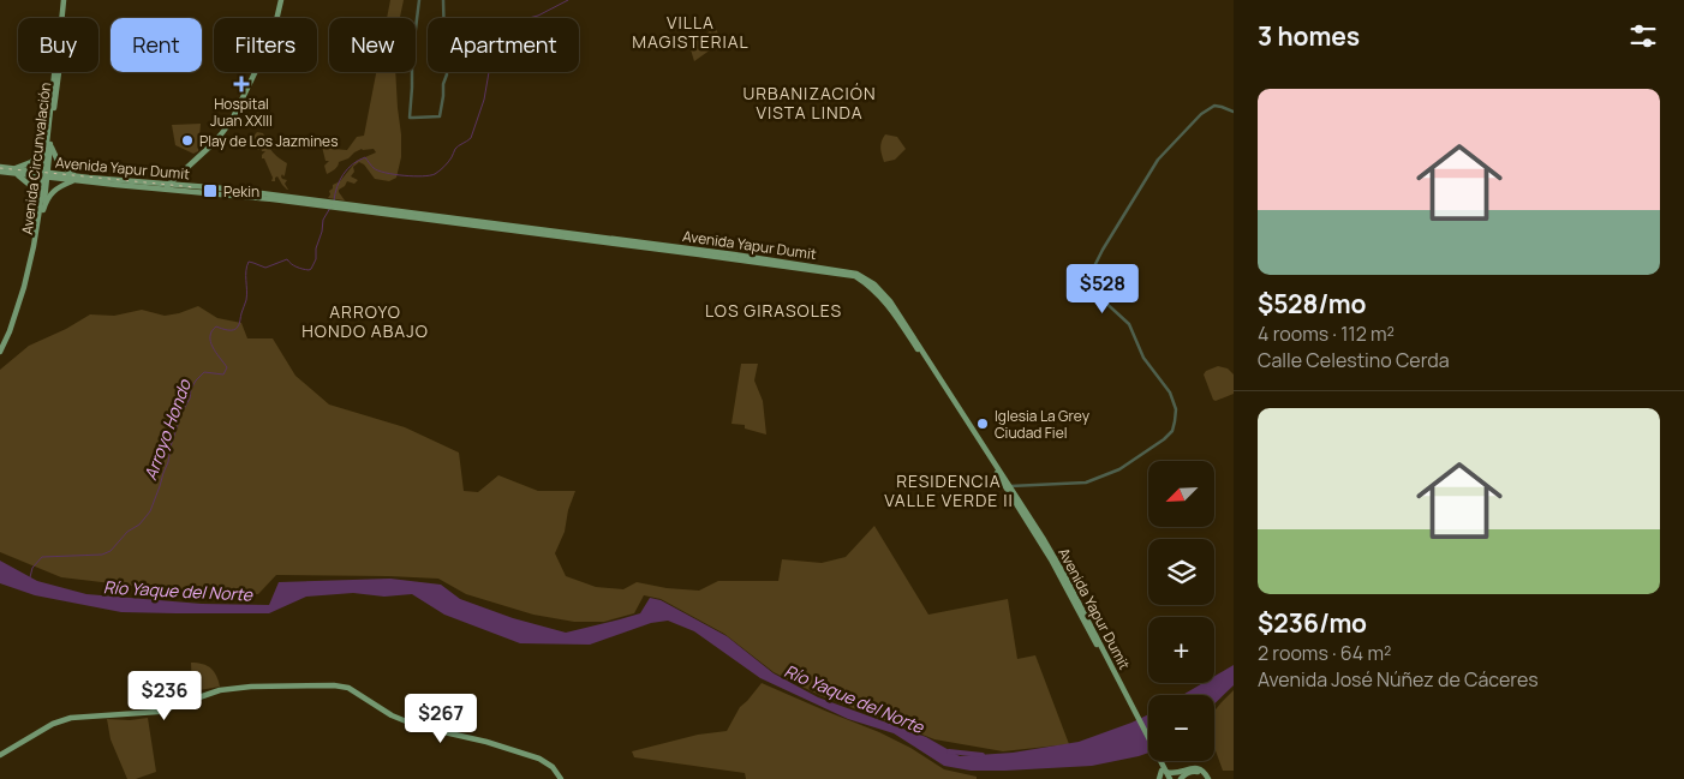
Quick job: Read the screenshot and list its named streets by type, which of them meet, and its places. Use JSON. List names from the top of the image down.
{
  "streets": {
    "main road": ["Avenida Circunvalación", "Avenida Yapur Dumit"]
  },
  "crossings": [
    ["Avenida Circunvalación", "Avenida Yapur Dumit"]
  ],
  "districts": [
    "VILLA MAGISTERIAL",
    "URBANIZACIÓN VISTA LINDA",
    "LOS GIRASOLES",
    "ARROYO HONDO ABAJO",
    "RESIDENCIA VALLE VERDE II"
  ],
  "water": ["Arroyo Hondo", "Río Yaque del Norte"],
  "places": {
    "health": ["Hospital Juan XXIII"],
    "other": ["Play de Los Jazmines", "Iglesia La Grey Ciudad Fiel"],
    "transit": ["Pekin"]
  },
  "north": "bottom left",
  "page": {
    "heading": "3 homes",
    "chip": [
      "Buy",
      "Rent",
      "Filters",
      "New",
      "Apartment"
    ],
    "list": [
      {
        "name": "$528/mo",
        "note": "4 rooms · 112 m² · Calle Celestino Cerda"
      },
      {
        "name": "$236/mo",
        "note": "2 rooms · 64 m² · Avenida José Núñez de Cáceres"
      }
    ],
    "price": ["$528", "$236", "$267"],
    "map_buttons": ["+", "−"]
  }
}
